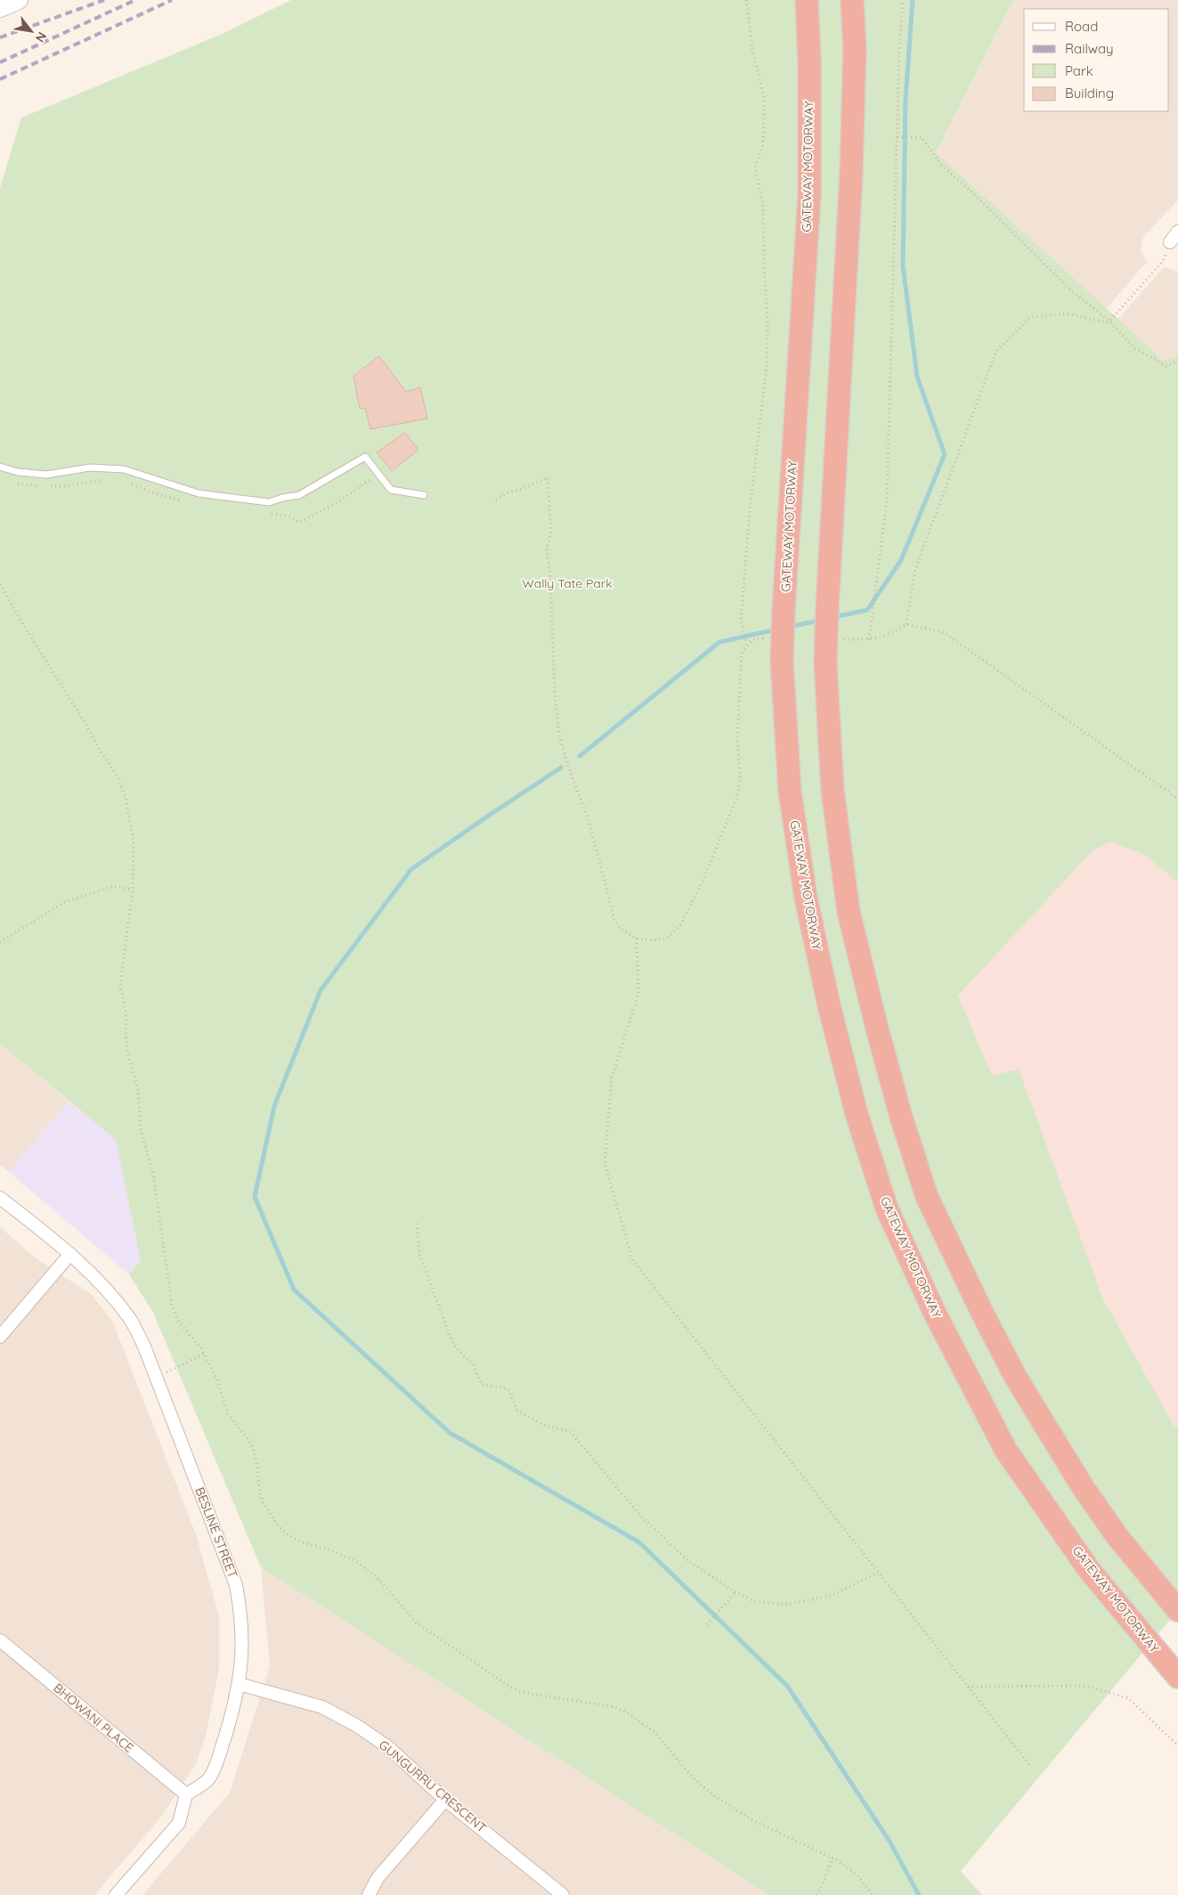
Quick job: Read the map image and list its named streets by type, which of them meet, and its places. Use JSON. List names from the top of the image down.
{
  "streets": {
    "highway": ["GATEWAY MOTORWAY"],
    "street": ["BESLINE STREET", "BHOWANI PLACE", "GUNGURRU CRESCENT"]
  },
  "crossings": [
    ["BESLINE STREET", "BHOWANI PLACE"],
    ["BESLINE STREET", "GUNGURRU CRESCENT"]
  ],
  "parks": ["Wally Tate Park"],
  "legend": [
    "Road",
    "Railway",
    "Park",
    "Building"
  ],
  "north": "bottom right"
}
